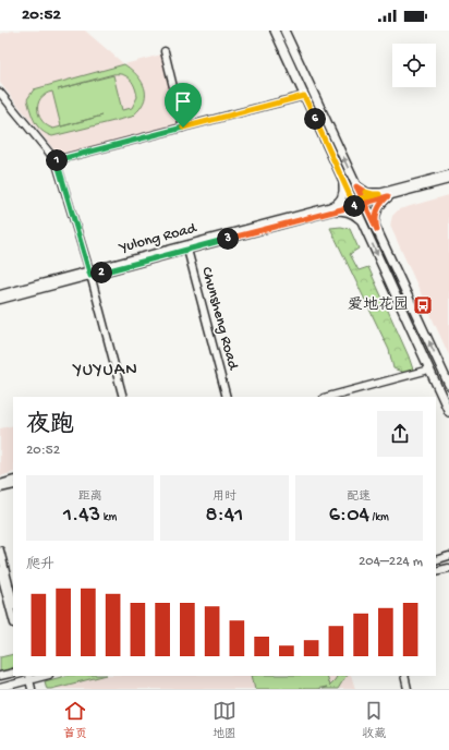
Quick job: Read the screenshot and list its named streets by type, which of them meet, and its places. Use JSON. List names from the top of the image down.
{
  "streets": {
    "street": ["Yulong Road", "Chunsheng Road"]
  },
  "crossings": [
    ["Yulong Road", "Chunsheng Road"]
  ],
  "districts": ["YUYUAN"],
  "places": {
    "bus stop": ["爱地花园"]
  },
  "page": {
    "status": "20:52",
    "pins": [
      "6",
      "1",
      "4",
      "3",
      "2"
    ],
    "heading": ["夜跑", "20:52"],
    "stats": [
      ["距离", "1.43 km"],
      ["用时", "8:41"],
      ["配速", "6:04 /km"]
    ],
    "chart": ["爬升", "204–224 m"],
    "tabs": ["首页", "地图", "收藏"]
  }
}
